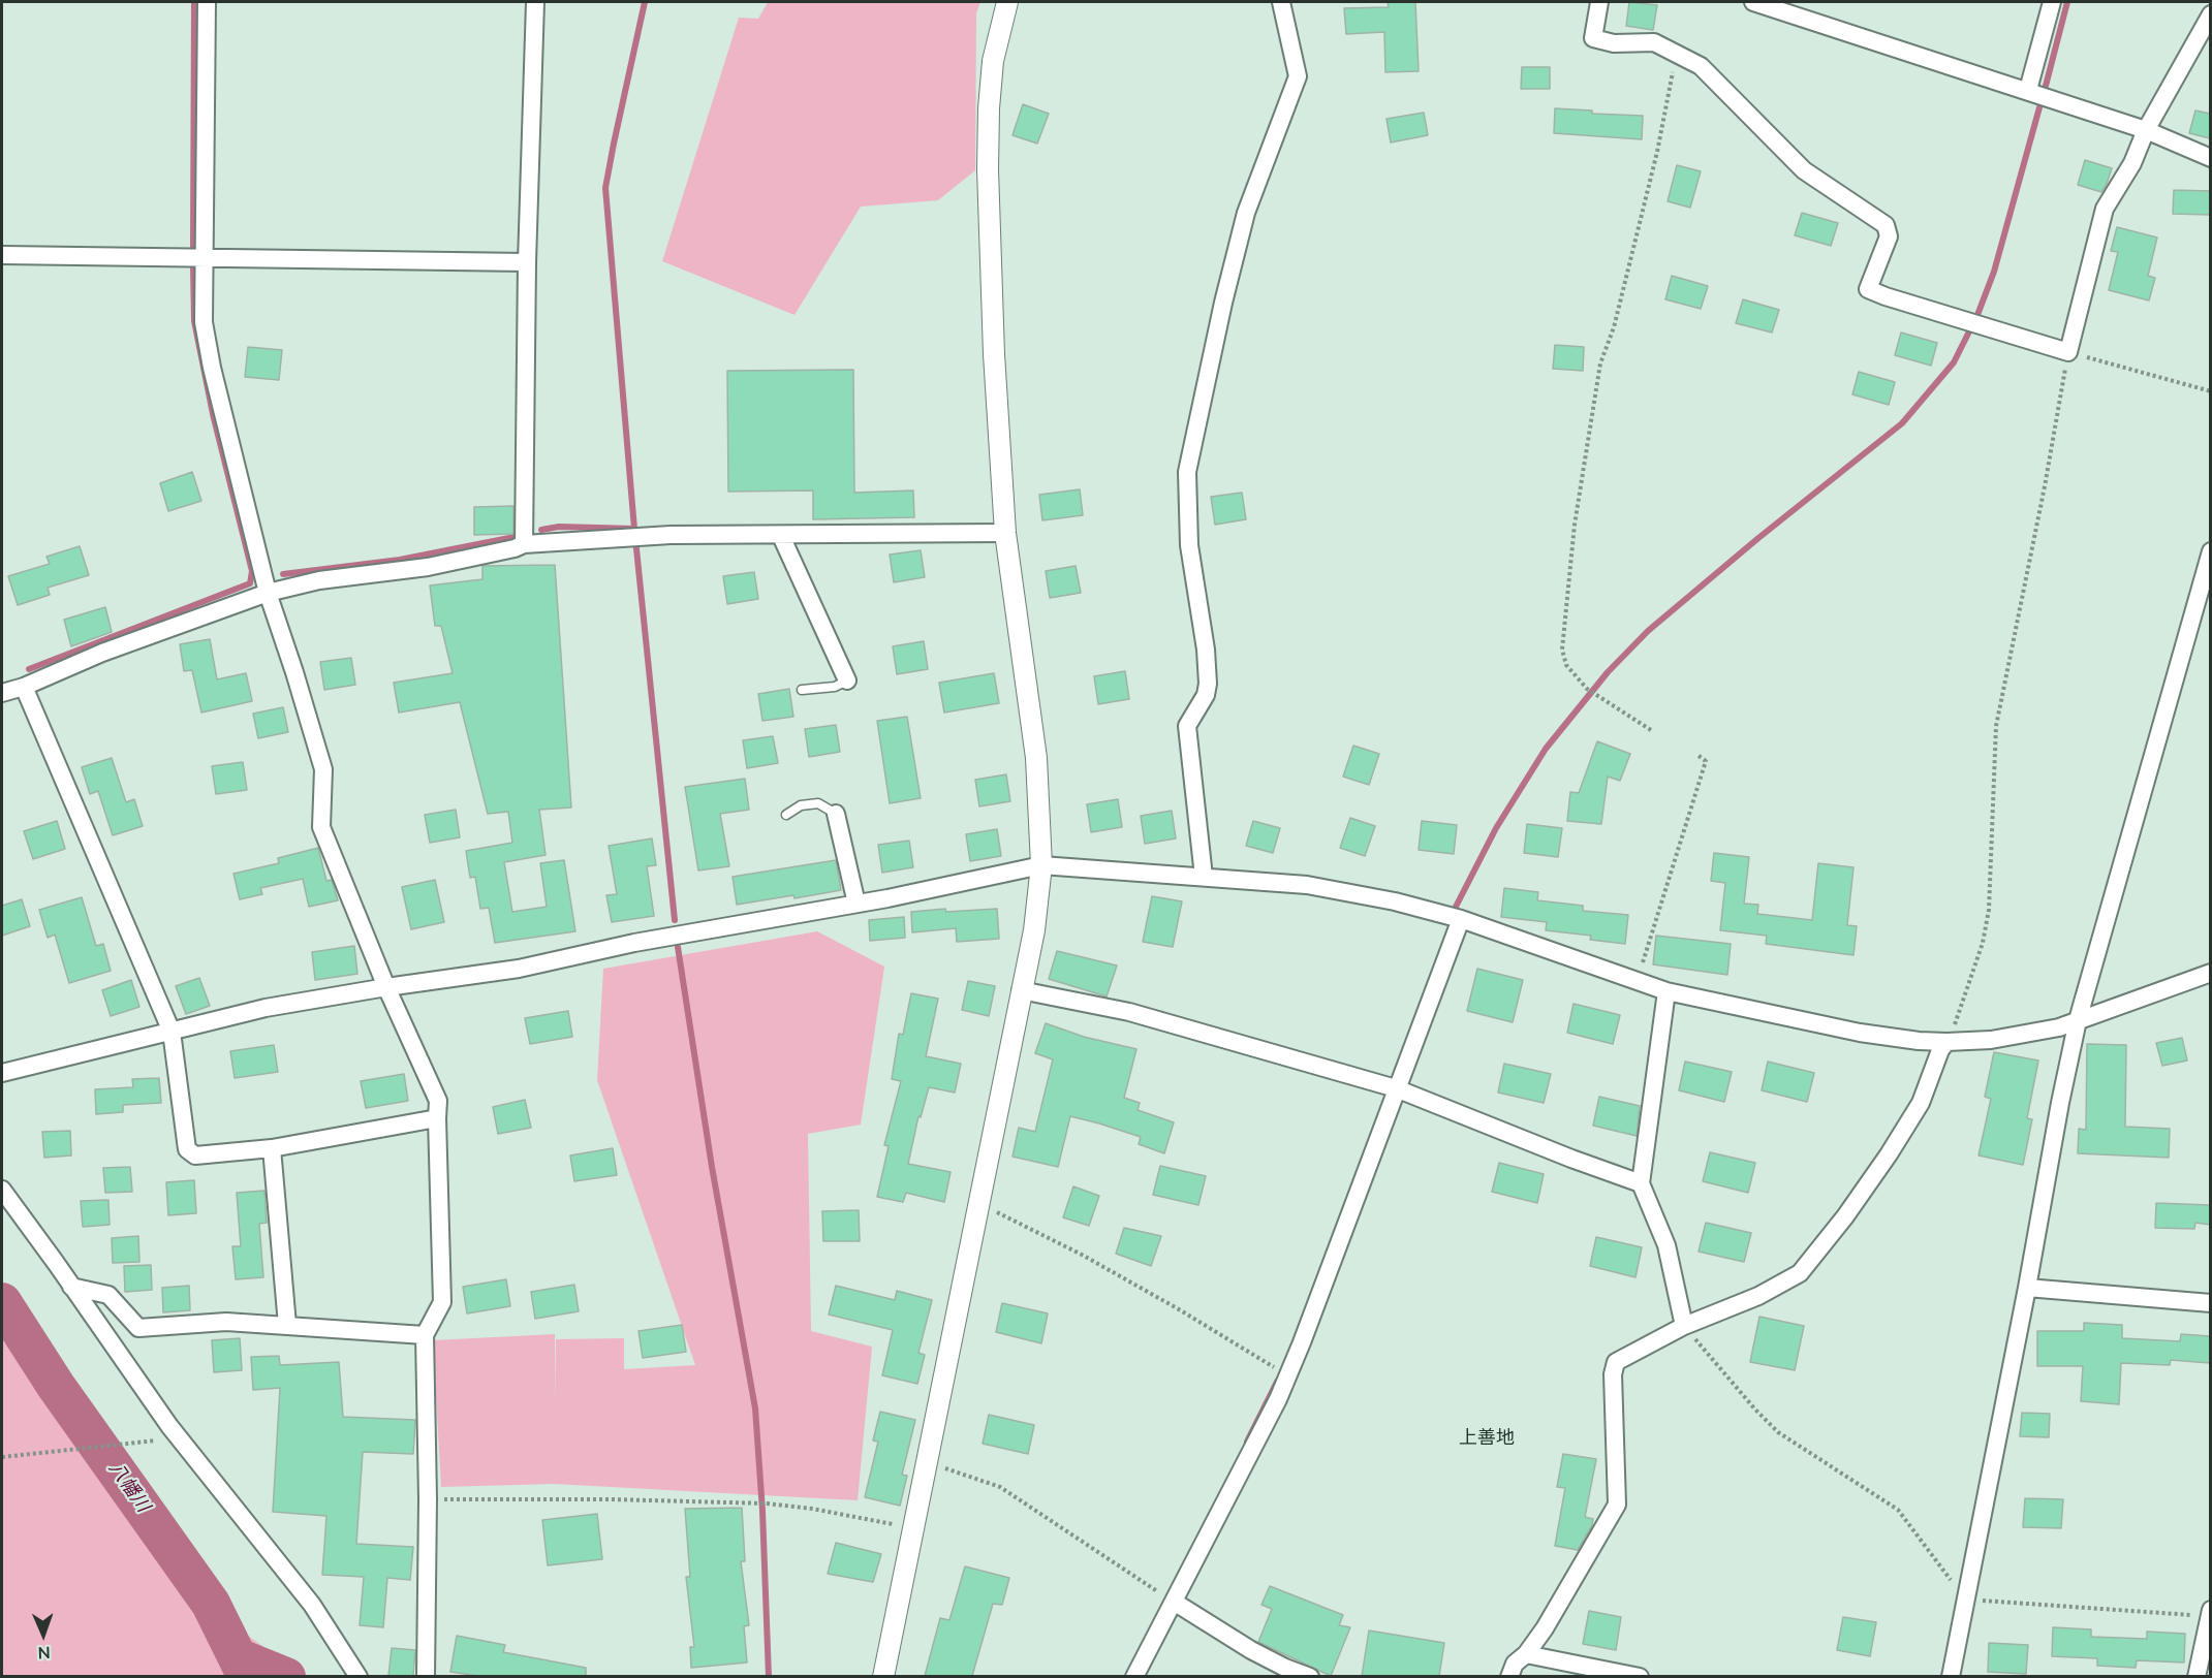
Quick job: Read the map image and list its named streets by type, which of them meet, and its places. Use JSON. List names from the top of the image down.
{
  "districts": ["上善地"],
  "water": ["八幡川"],
  "north": "bottom"
}
